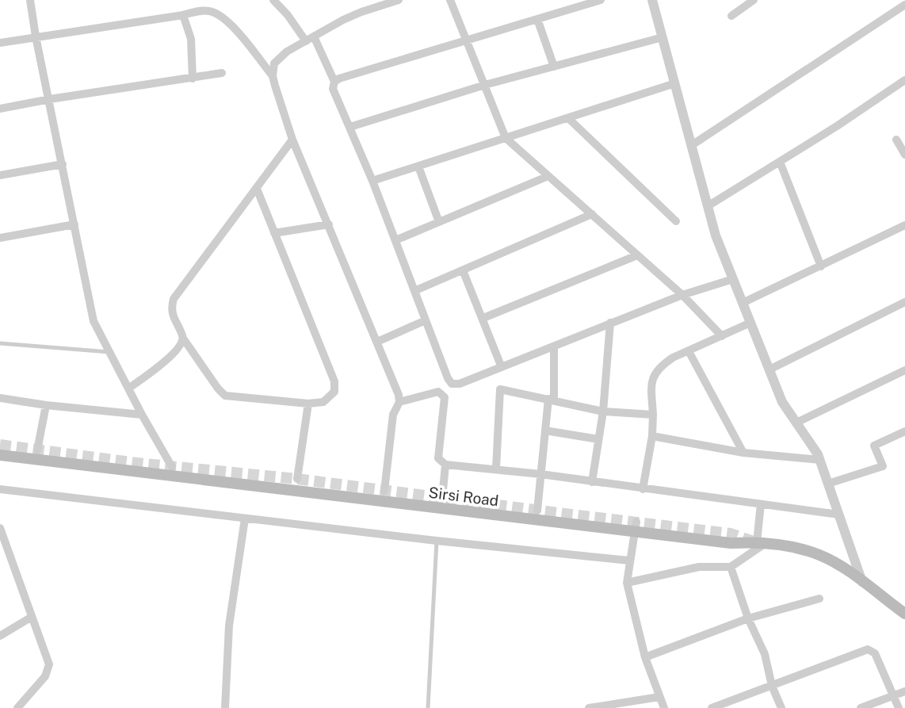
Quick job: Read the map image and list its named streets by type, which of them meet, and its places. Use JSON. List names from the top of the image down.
{
  "streets": {
    "main road": ["Sirsi Road"]
  }
}
